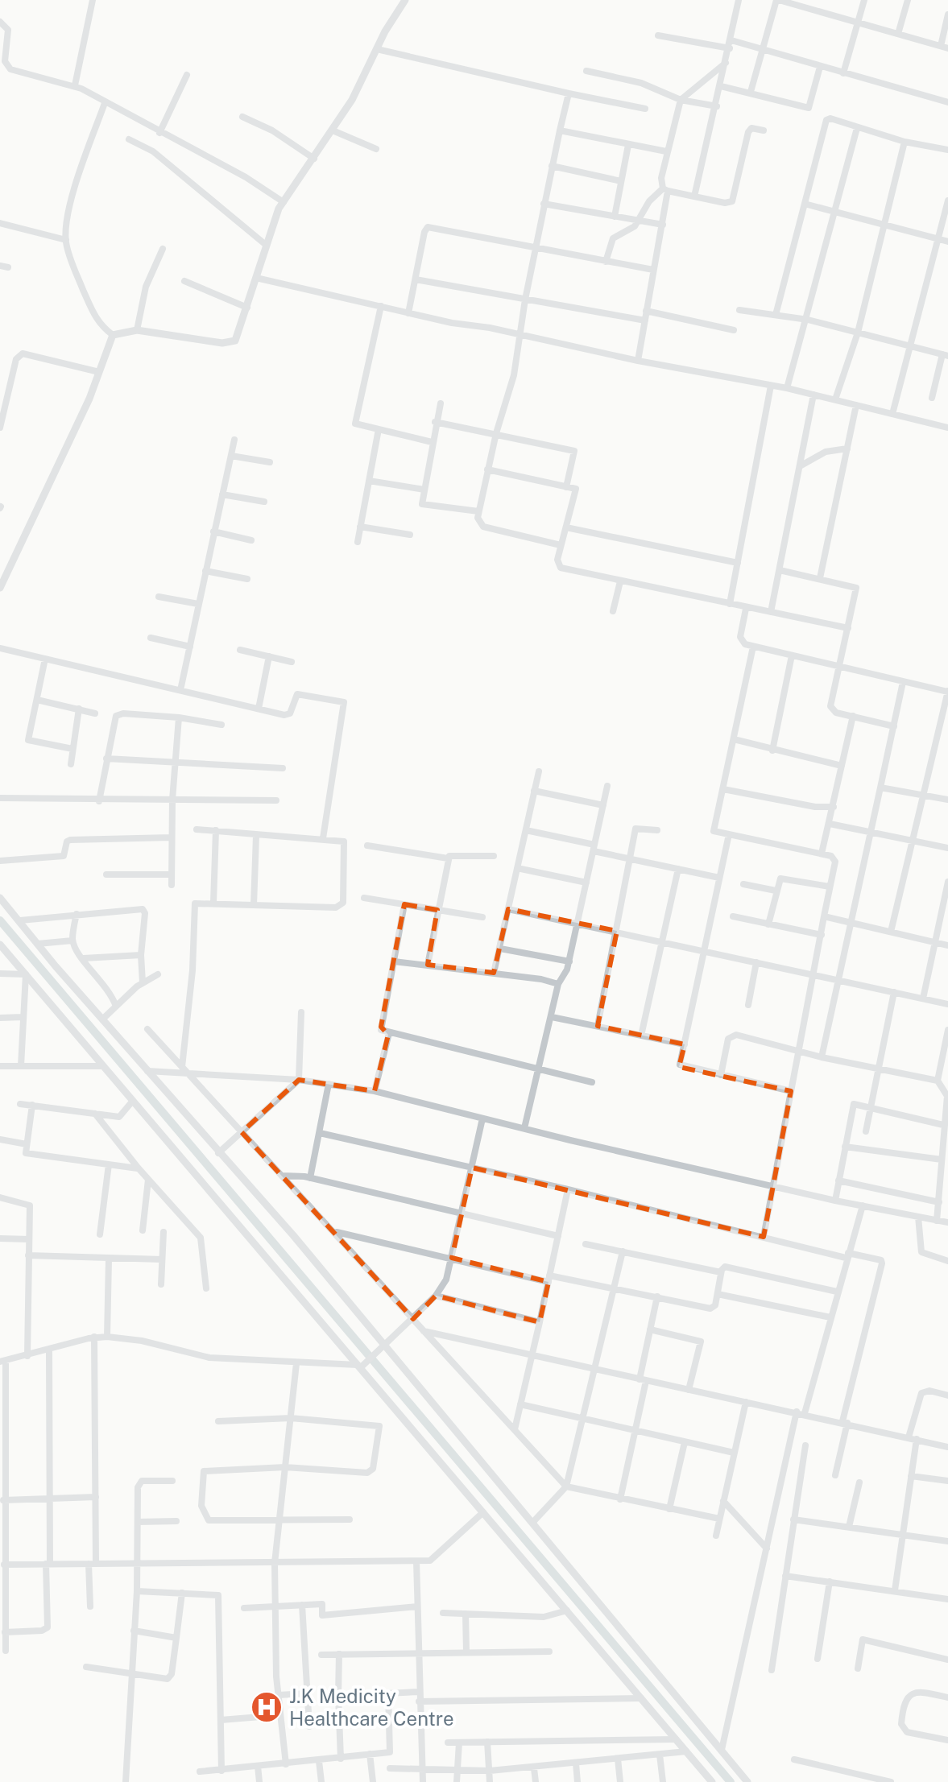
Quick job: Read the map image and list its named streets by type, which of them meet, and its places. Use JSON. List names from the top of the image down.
{
  "places": {
    "hospital": ["J.K Medicity Healthcare Centre"]
  }
}
